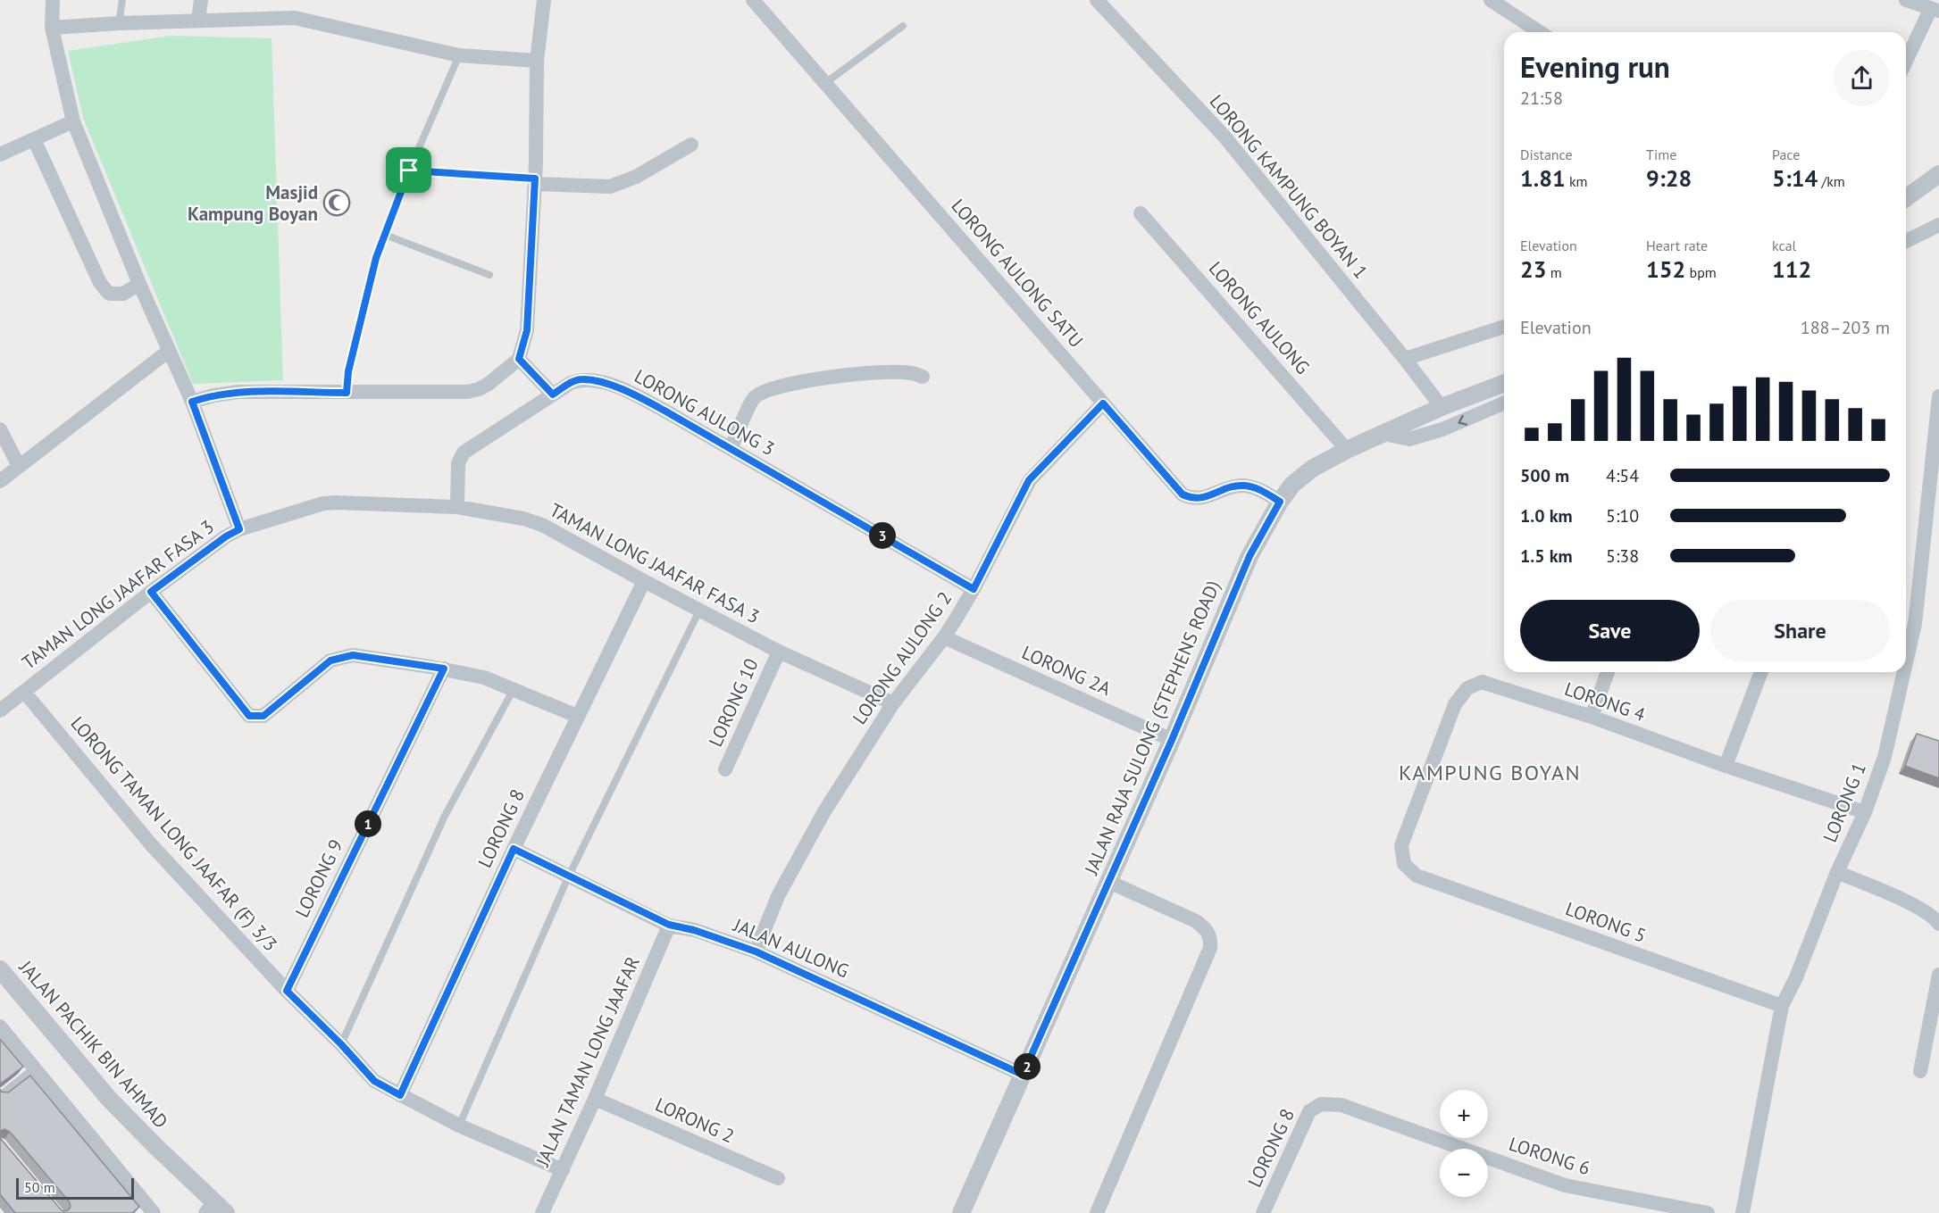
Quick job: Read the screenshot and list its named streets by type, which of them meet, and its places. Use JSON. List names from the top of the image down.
{
  "streets": {
    "street": [
      "LORONG KAMPUNG BOYAN 1",
      "LORONG AULONG SATU",
      "LORONG AULONG",
      "LORONG AULONG 3",
      "TAMAN LONG JAAFAR FASA 3",
      "LORONG AULONG 2",
      "LORONG 2A",
      "LORONG 4",
      "LORONG 10",
      "JALAN RAJA SULONG (STEPHENS ROAD)",
      "LORONG 1",
      "LORONG 8",
      "LORONG TAMAN LONG JAAFAR (F) 3/3",
      "LORONG 9",
      "LORONG 5",
      "JALAN AULONG",
      "JALAN PACHIK BIN AHMAD",
      "JALAN TAMAN LONG JAAFAR",
      "LORONG 2",
      "LORONG 6"
    ]
  },
  "crossings": [
    ["LORONG KAMPUNG BOYAN 1", "JALAN RAJA SULONG (STEPHENS ROAD)"],
    ["LORONG AULONG SATU", "LORONG AULONG 2"],
    ["LORONG AULONG SATU", "JALAN RAJA SULONG (STEPHENS ROAD)"],
    ["LORONG AULONG", "JALAN RAJA SULONG (STEPHENS ROAD)"],
    ["LORONG AULONG 3", "TAMAN LONG JAAFAR FASA 3"],
    ["LORONG AULONG 3", "LORONG AULONG 2"],
    ["TAMAN LONG JAAFAR FASA 3", "LORONG AULONG 2"],
    ["TAMAN LONG JAAFAR FASA 3", "LORONG 10"],
    ["TAMAN LONG JAAFAR FASA 3", "LORONG 8"],
    ["TAMAN LONG JAAFAR FASA 3", "LORONG TAMAN LONG JAAFAR (F) 3/3"],
    ["LORONG AULONG 2", "LORONG 2A"],
    ["LORONG AULONG 2", "JALAN AULONG"],
    ["LORONG 2A", "JALAN RAJA SULONG (STEPHENS ROAD)"],
    ["LORONG 4", "LORONG 1"],
    ["LORONG 4", "LORONG 5"],
    ["JALAN RAJA SULONG (STEPHENS ROAD)", "JALAN AULONG"],
    ["LORONG 1", "LORONG 5"],
    ["LORONG 8", "LORONG TAMAN LONG JAAFAR (F) 3/3"],
    ["LORONG 8", "JALAN AULONG"],
    ["LORONG 8", "LORONG 6"],
    ["LORONG TAMAN LONG JAAFAR (F) 3/3", "LORONG 9"],
    ["LORONG TAMAN LONG JAAFAR (F) 3/3", "JALAN TAMAN LONG JAAFAR"],
    ["JALAN AULONG", "JALAN TAMAN LONG JAAFAR"],
    ["JALAN TAMAN LONG JAAFAR", "LORONG 2"]
  ],
  "districts": ["KAMPUNG BOYAN"],
  "places": {
    "mosque": ["Masjid Kampung Boyan"]
  },
  "scale_bar": "50 m",
  "page": {
    "heading": ["Evening run", "21:58"],
    "stats": [
      ["Distance", "1.81 km"],
      ["Time", "9:28"],
      ["Pace", "5:14 /km"],
      ["Elevation", "23 m"],
      ["Heart rate", "152 bpm"],
      ["kcal", "112"]
    ],
    "chart": ["Elevation", "188–203 m"],
    "list": [
      {
        "name": "500 m",
        "note": "4:54"
      },
      {
        "name": "1.0 km",
        "note": "5:10"
      },
      {
        "name": "1.5 km",
        "note": "5:38"
      }
    ],
    "pins": ["3", "1", "2"],
    "buttons": ["Save", "Share"],
    "map_buttons": ["+", "−"],
    "scale": "50 m"
  }
}
